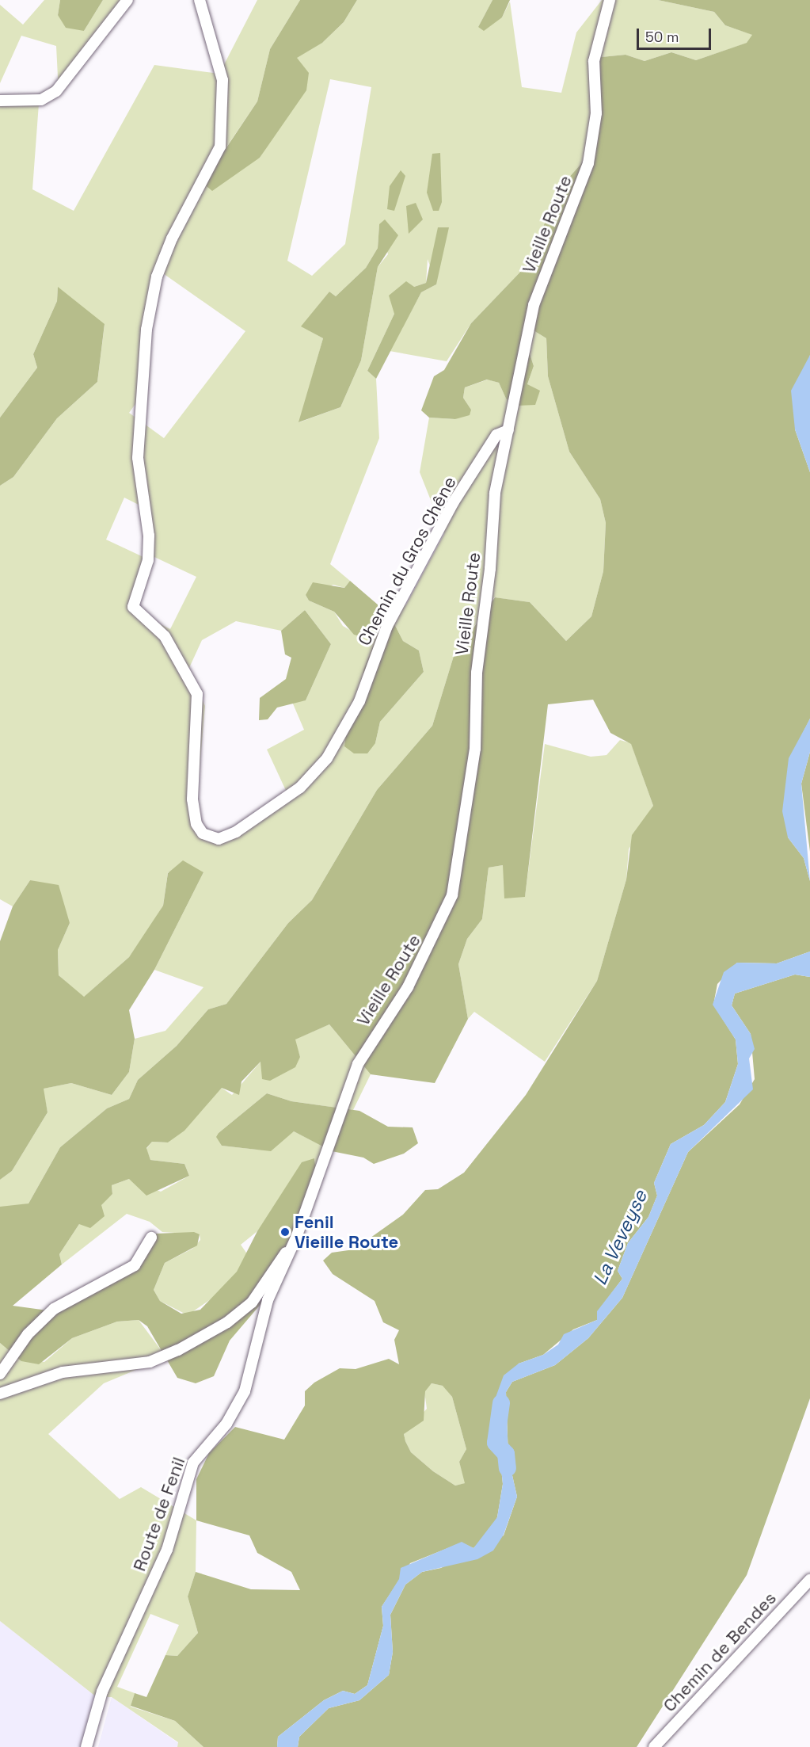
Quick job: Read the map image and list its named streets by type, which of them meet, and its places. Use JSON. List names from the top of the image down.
{
  "streets": {
    "street": [
      "Vieille Route",
      "Chemin du Gros Chêne",
      "Route de Fenil",
      "Chemin de Bendes"
    ]
  },
  "crossings": [
    ["Vieille Route", "Chemin du Gros Chêne"],
    ["Vieille Route", "Route de Fenil"]
  ],
  "water": ["La Veveyse"],
  "places": ["Fenil Vieille Route"],
  "scale_bar": "50 m"
}
